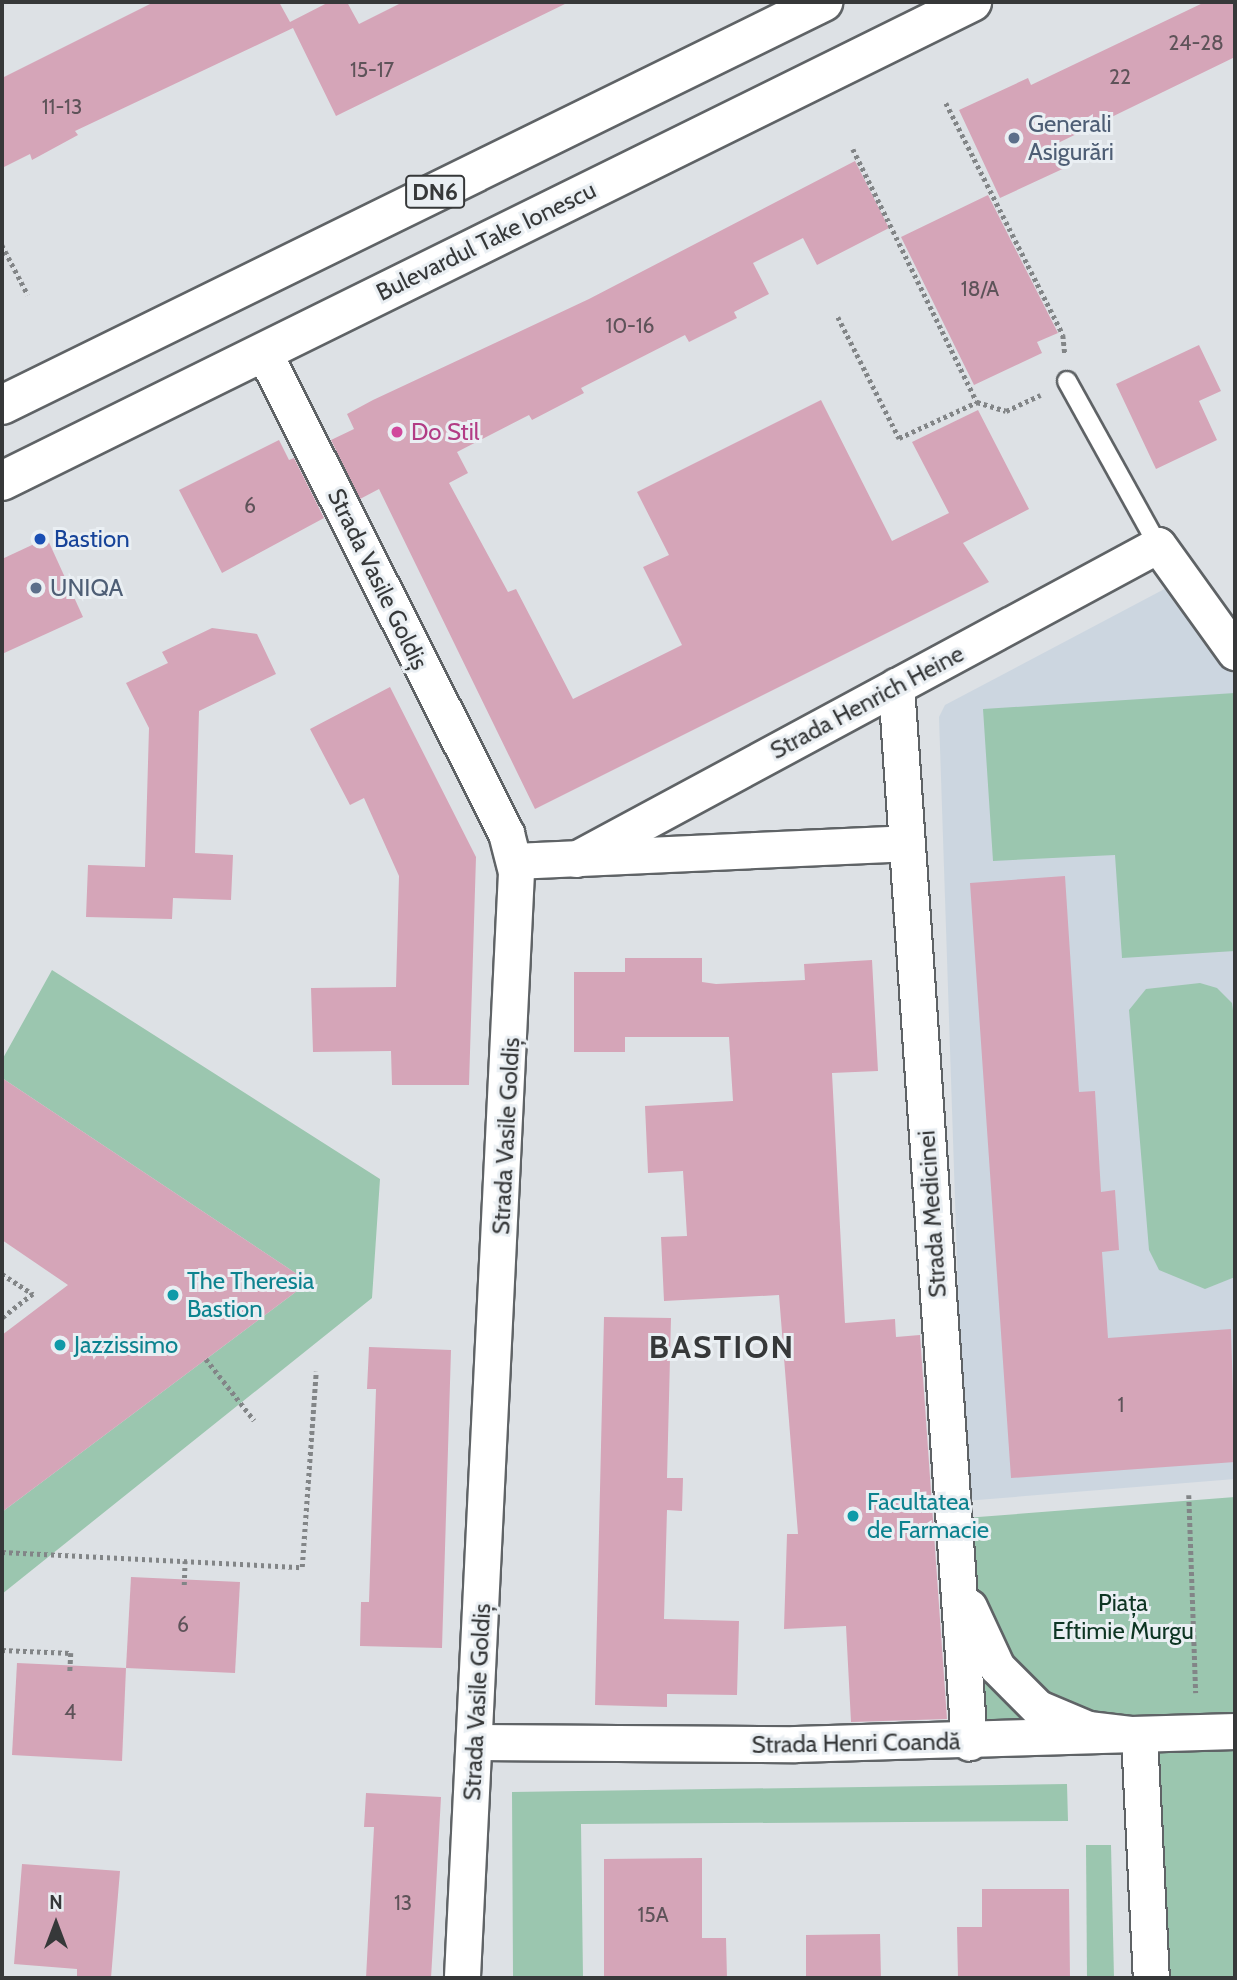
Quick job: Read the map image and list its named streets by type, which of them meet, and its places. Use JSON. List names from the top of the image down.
{
  "streets": {
    "main road": ["DN6", "Bulevardul Take Ionescu"],
    "street": [
      "Strada Vasile Goldiș",
      "Strada Henrich Heine",
      "Strada Medicinei",
      "Strada Henri Coandă"
    ]
  },
  "crossings": [
    ["Bulevardul Take Ionescu", "Strada Vasile Goldiș"],
    ["Strada Vasile Goldiș", "Strada Henri Coandă"],
    ["Strada Henrich Heine", "Strada Medicinei"],
    ["Strada Medicinei", "Strada Henri Coandă"]
  ],
  "districts": ["BASTION"],
  "parks": ["Piața Eftimie Murgu"],
  "places": [
    "Generali Asigurări",
    "Do Stil",
    "Bastion",
    "UNIQA",
    "The Theresia Bastion",
    "Jazzissimo",
    "Facultatea de Farmacie"
  ],
  "house_numbers": [
    "24-28",
    "15-17",
    "22",
    "11-13",
    "18/A",
    "10-16",
    "6",
    "1",
    "6",
    "4",
    "13",
    "15A"
  ],
  "north": "top"
}
